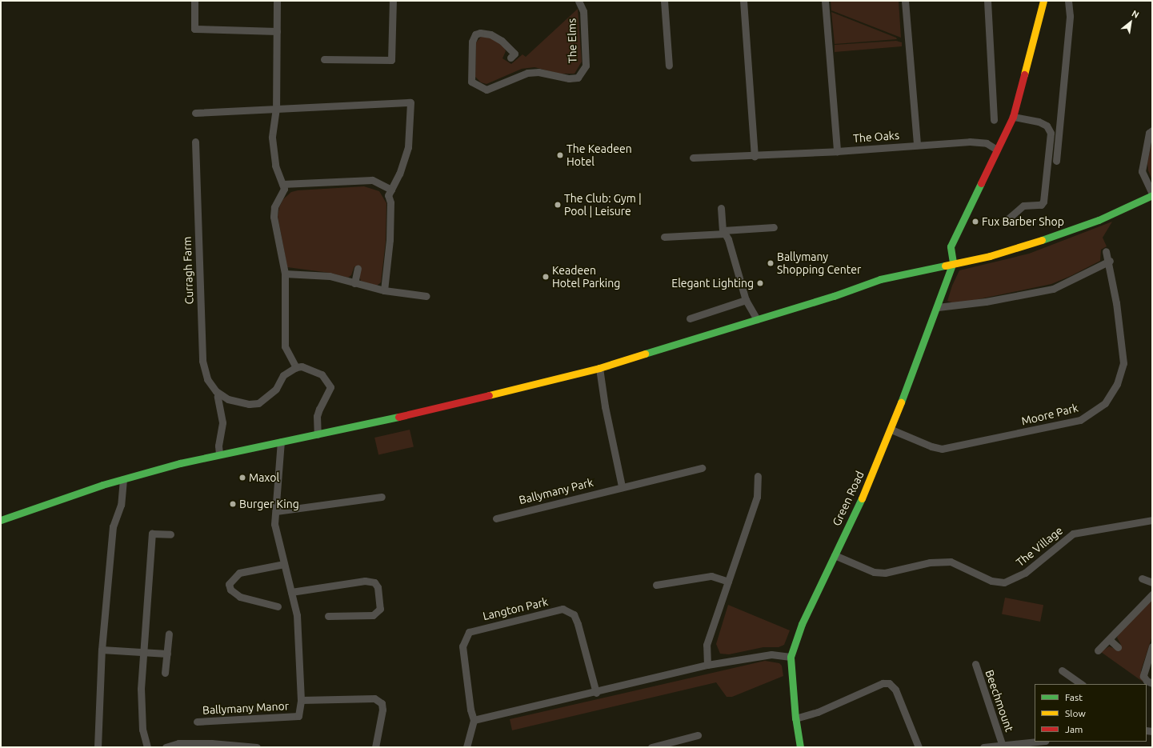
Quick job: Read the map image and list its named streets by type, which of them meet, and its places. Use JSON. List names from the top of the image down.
{
  "streets": {
    "main road": ["Green Road"],
    "street": [
      "The Elms",
      "The Oaks",
      "Curragh Farm",
      "Moore Park",
      "Ballymany Park",
      "The Village",
      "Langton Park",
      "Beechmount",
      "Ballymany Manor"
    ]
  },
  "crossings": [
    ["Moore Park", "Green Road"],
    ["Green Road", "The Village"]
  ],
  "places": [
    "The Keadeen Hotel",
    "The Club: Gym | Pool | Leisure",
    "Fux Barber Shop",
    "Ballymany Shopping Center",
    "Keadeen Hotel Parking",
    "Elegant Lighting",
    "Maxol",
    "Burger King"
  ],
  "legend": ["Fast", "Slow", "Jam"],
  "north": "top right"
}
